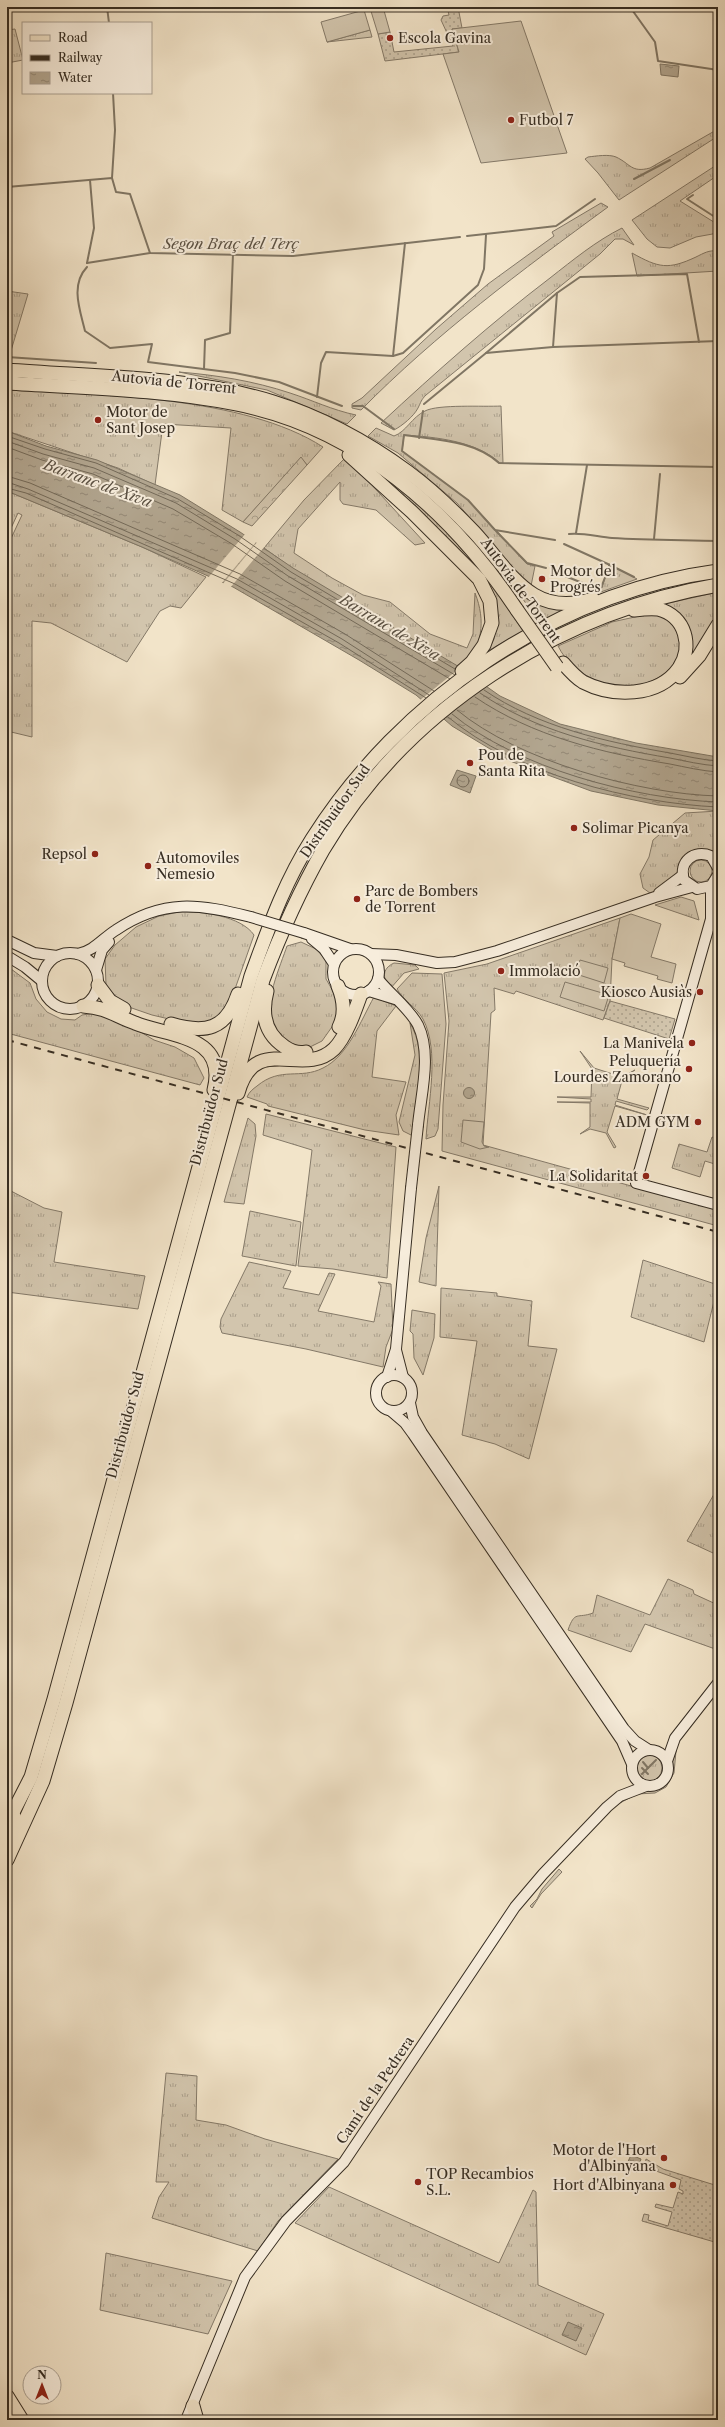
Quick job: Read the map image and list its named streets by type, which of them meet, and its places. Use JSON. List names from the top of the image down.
{
  "streets": {
    "highway": ["Autovia de Torrent", "Distribuïdor Sud"],
    "street": ["Camí de la Pedrera"]
  },
  "water": ["Segon Braç del Terç", "Barranc de Xiva"],
  "places": [
    "Escola Gavina",
    "Futbol 7",
    "Motor de Sant Josep",
    "Motor del Progrés",
    "Pou de Santa Rita",
    "Solimar Picanya",
    "Repsol",
    "Automoviles Nemesio",
    "Parc de Bombers de Torrent",
    "Immolació",
    "Kiosco Ausiàs",
    "La Manivela",
    "Peluquería Lourdes Zamorano",
    "ADM GYM",
    "La Solidaritat",
    "Motor de l'Hort d'Albinyana",
    "TOP Recambios S.L.",
    "Hort d'Albinyana"
  ],
  "legend": ["Road", "Railway", "Water"],
  "north": "top"
}
